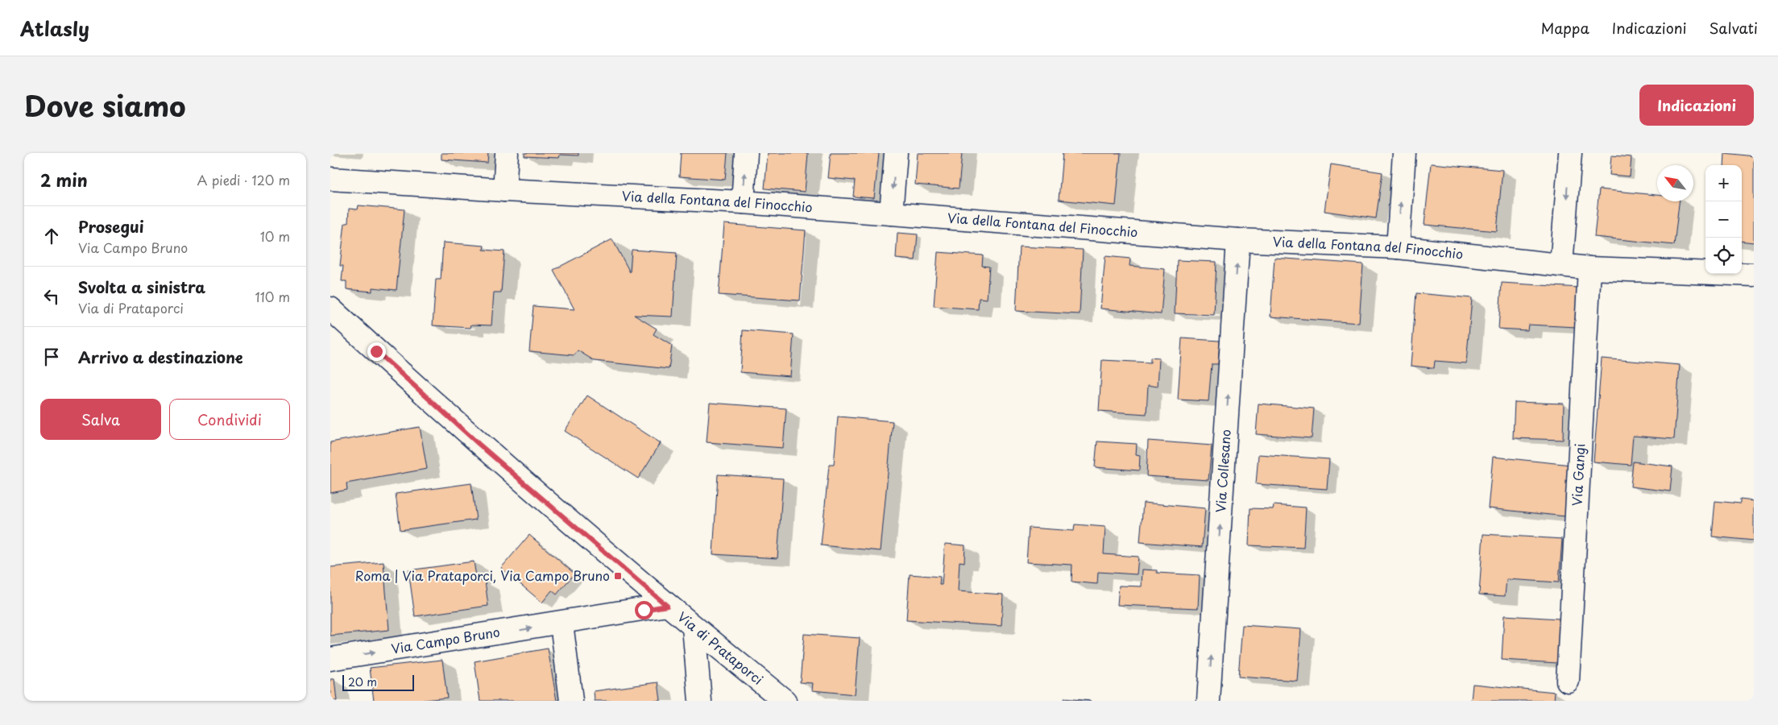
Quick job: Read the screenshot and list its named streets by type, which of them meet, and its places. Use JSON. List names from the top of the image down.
{
  "streets": {
    "street": [
      "Via della Fontana del Finocchio",
      "Via Collesano",
      "Via Gangi",
      "Via Campo Bruno",
      "Via di Prataporci"
    ]
  },
  "crossings": [
    ["Via della Fontana del Finocchio", "Via Collesano"],
    ["Via della Fontana del Finocchio", "Via Gangi"],
    ["Via Campo Bruno", "Via di Prataporci"]
  ],
  "one_way": ["Via Collesano", "Via Campo Bruno"],
  "places": {
    "transit": ["Roma | Via Prataporci, Via Campo Bruno"]
  },
  "scale_bar": "20 m",
  "north": "top left",
  "page": {
    "header": "Atlasly",
    "nav": ["Mappa", "Indicazioni", "Salvati"],
    "title": "Dove siamo",
    "buttons": [
      "Indicazioni",
      ["Salva", "Condividi"]
    ],
    "heading": ["2 min", "A piedi · 120 m"],
    "map_buttons": ["+", "−"],
    "list": [
      ["Prosegui", "Via Campo Bruno", "10 m"],
      ["Svolta a sinistra", "Via di Prataporci", "110 m"],
      "Arrivo a destinazione"
    ],
    "scale": "20 m"
  }
}
